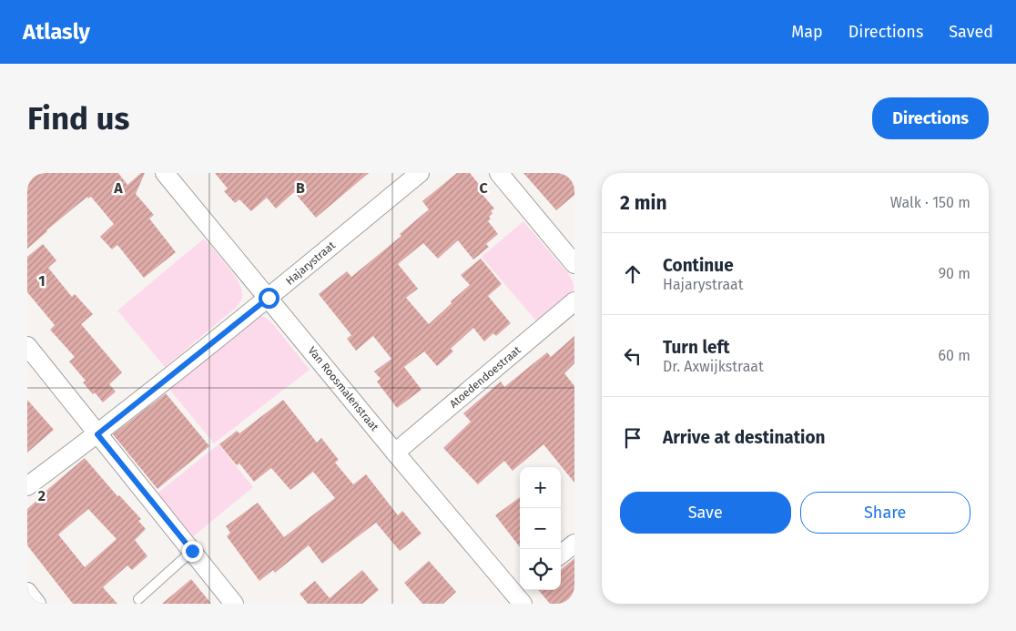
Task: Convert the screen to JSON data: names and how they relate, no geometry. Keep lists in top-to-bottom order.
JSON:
{
  "streets": {
    "street": ["Hajarystraat", "Atoedendoestraat", "Van Roosmalenstraat"]
  },
  "crossings": [
    ["Hajarystraat", "Van Roosmalenstraat"],
    ["Atoedendoestraat", "Van Roosmalenstraat"]
  ],
  "page": {
    "header": "Atlasly",
    "nav": ["Map", "Directions", "Saved"],
    "buttons": [
      "Directions",
      ["Save", "Share"]
    ],
    "title": "Find us",
    "heading": ["2 min", "Walk · 150 m"],
    "list": [
      ["Continue", "Hajarystraat", "90 m"],
      ["Turn left", "Dr. Axwijkstraat", "60 m"],
      "Arrive at destination"
    ],
    "map_buttons": ["+", "−"]
  },
  "grid": {
    "columns": ["A", "B", "C"],
    "rows": ["1", "2"]
  }
}
